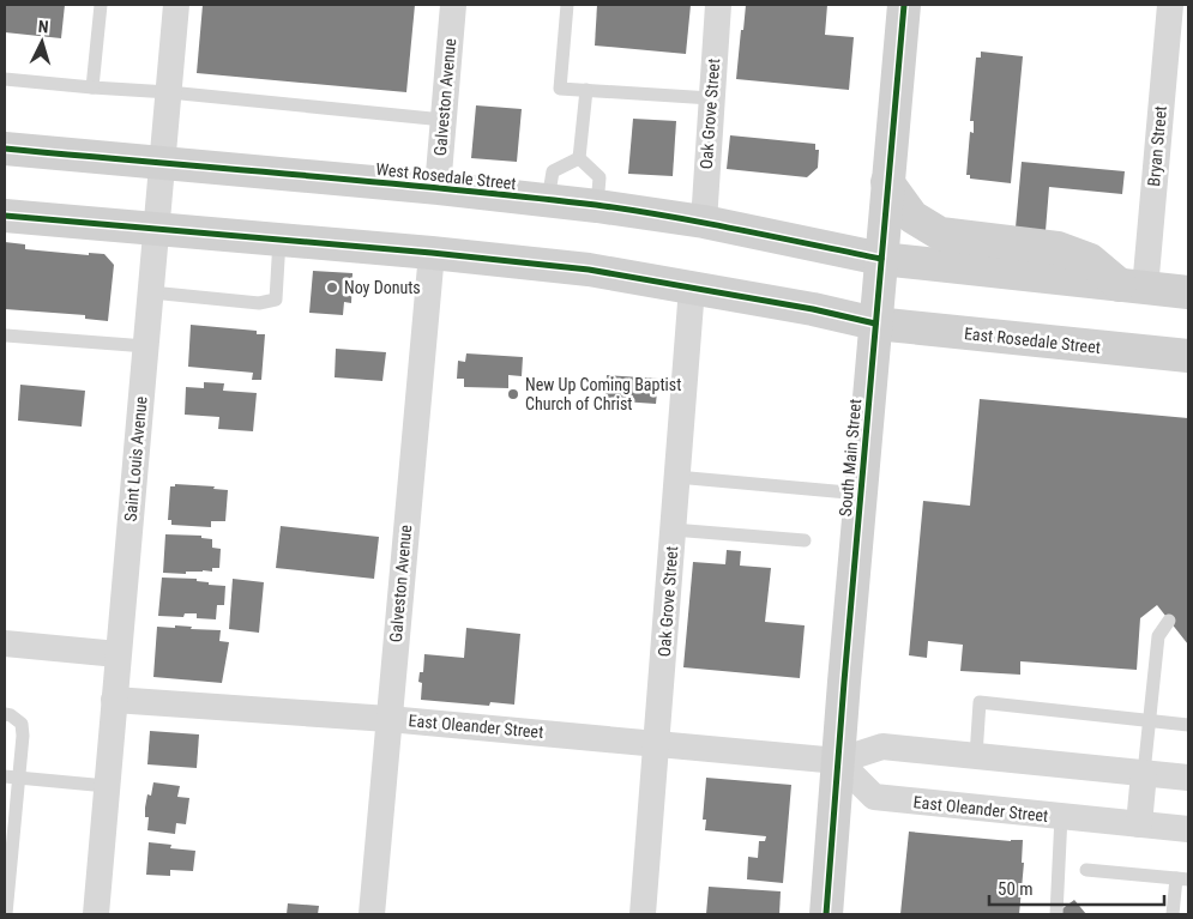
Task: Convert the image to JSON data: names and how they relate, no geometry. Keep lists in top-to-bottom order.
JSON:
{
  "streets": {
    "main road": ["West Rosedale Street", "East Rosedale Street", "South Main Street"],
    "street": [
      "Galveston Avenue",
      "Oak Grove Street",
      "Bryan Street",
      "Saint Louis Avenue",
      "East Oleander Street"
    ]
  },
  "crossings": [
    ["Galveston Avenue", "West Rosedale Street"],
    ["Galveston Avenue", "East Oleander Street"],
    ["Oak Grove Street", "West Rosedale Street"],
    ["Oak Grove Street", "East Oleander Street"],
    ["West Rosedale Street", "South Main Street"],
    ["West Rosedale Street", "Saint Louis Avenue"],
    ["East Rosedale Street", "South Main Street"],
    ["South Main Street", "East Oleander Street"],
    ["Saint Louis Avenue", "East Oleander Street"]
  ],
  "places": ["Noy Donuts", "New Up Coming Baptist Church of Christ"],
  "scale_bar": "50 m",
  "north": "top"
}
